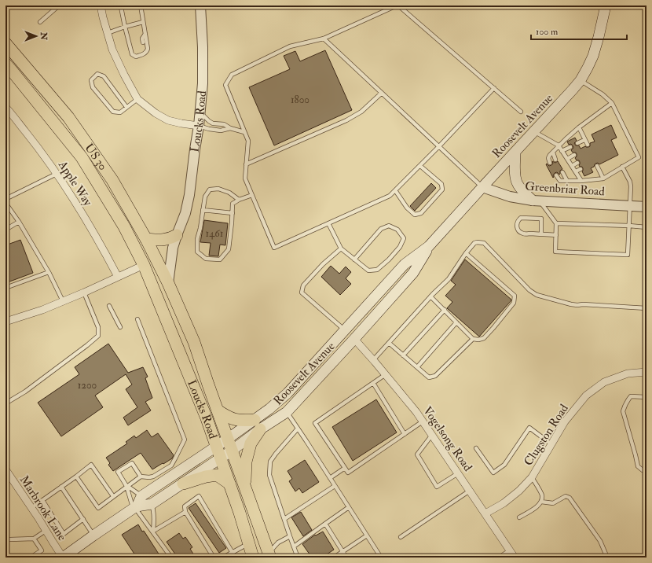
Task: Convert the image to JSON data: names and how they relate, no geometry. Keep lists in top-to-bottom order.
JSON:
{
  "streets": {
    "highway": ["Loucks Road", "US 30"],
    "main road": ["Roosevelt Avenue"],
    "street": [
      "Apple Way",
      "Greenbriar Road",
      "Clugston Road",
      "Vogelsong Road",
      "Marbrook Lane"
    ]
  },
  "crossings": [
    ["Loucks Road", "Roosevelt Avenue"],
    ["Loucks Road", "US 30"],
    ["Roosevelt Avenue", "Greenbriar Road"],
    ["Roosevelt Avenue", "Vogelsong Road"],
    ["Roosevelt Avenue", "Marbrook Lane"],
    ["Clugston Road", "Vogelsong Road"]
  ],
  "house_numbers": ["1800", "1461", "1200"],
  "scale_bar": "100 m",
  "north": "right"
}
